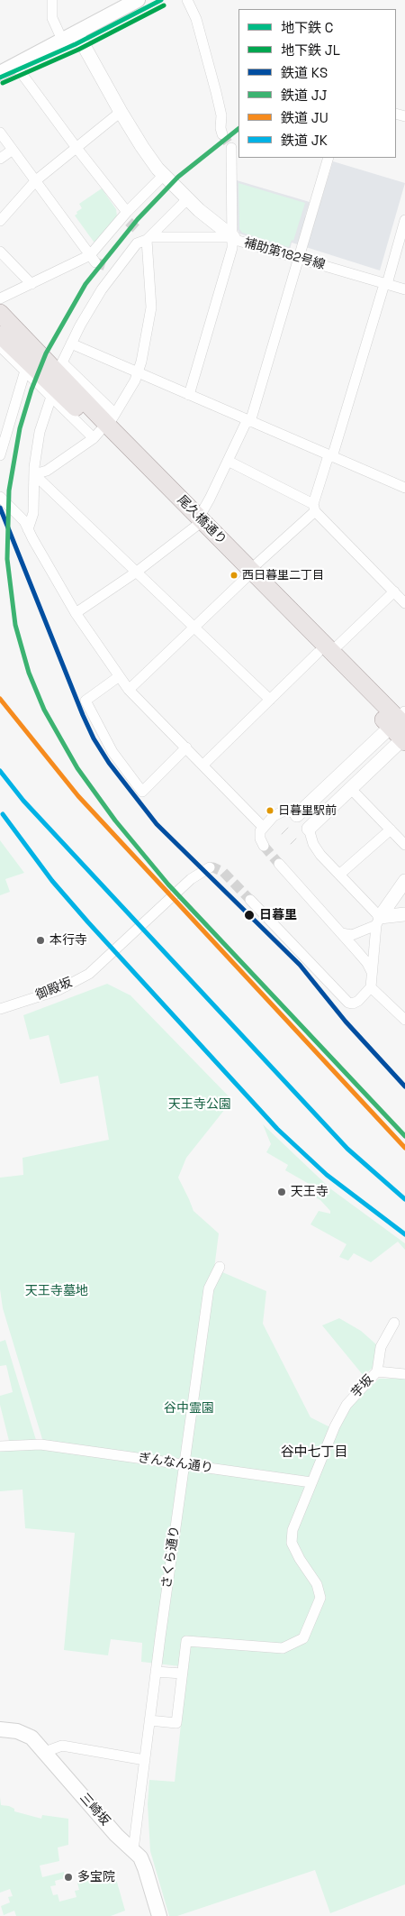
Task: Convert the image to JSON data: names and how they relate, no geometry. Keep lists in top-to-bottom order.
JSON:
{
  "streets": {
    "main road": ["尾久橋通り", "三崎坂"],
    "street": [
      "補助第182号線",
      "御殿坂",
      "芋坂",
      "ぎんなん通り",
      "さくら通り"
    ]
  },
  "crossings": [
    ["芋坂", "ぎんなん通り"],
    ["ぎんなん通り", "さくら通り"],
    ["さくら通り", "三崎坂"]
  ],
  "districts": ["谷中七丁目"],
  "parks": ["天王寺公園", "天王寺墓地", "谷中霊園"],
  "places": [
    "西日暮里二丁目",
    "日暮里駅前",
    "日暮里",
    "本行寺",
    "天王寺",
    "多宝院"
  ],
  "lines": [
    "metro line C",
    "metro line JL",
    "rail line JJ",
    "rail line KS",
    "rail line JU",
    "rail line JK"
  ],
  "legend": [
    "地下鉄 C",
    "地下鉄 JL",
    "鉄道 KS",
    "鉄道 JJ",
    "鉄道 JU",
    "鉄道 JK"
  ]
}
